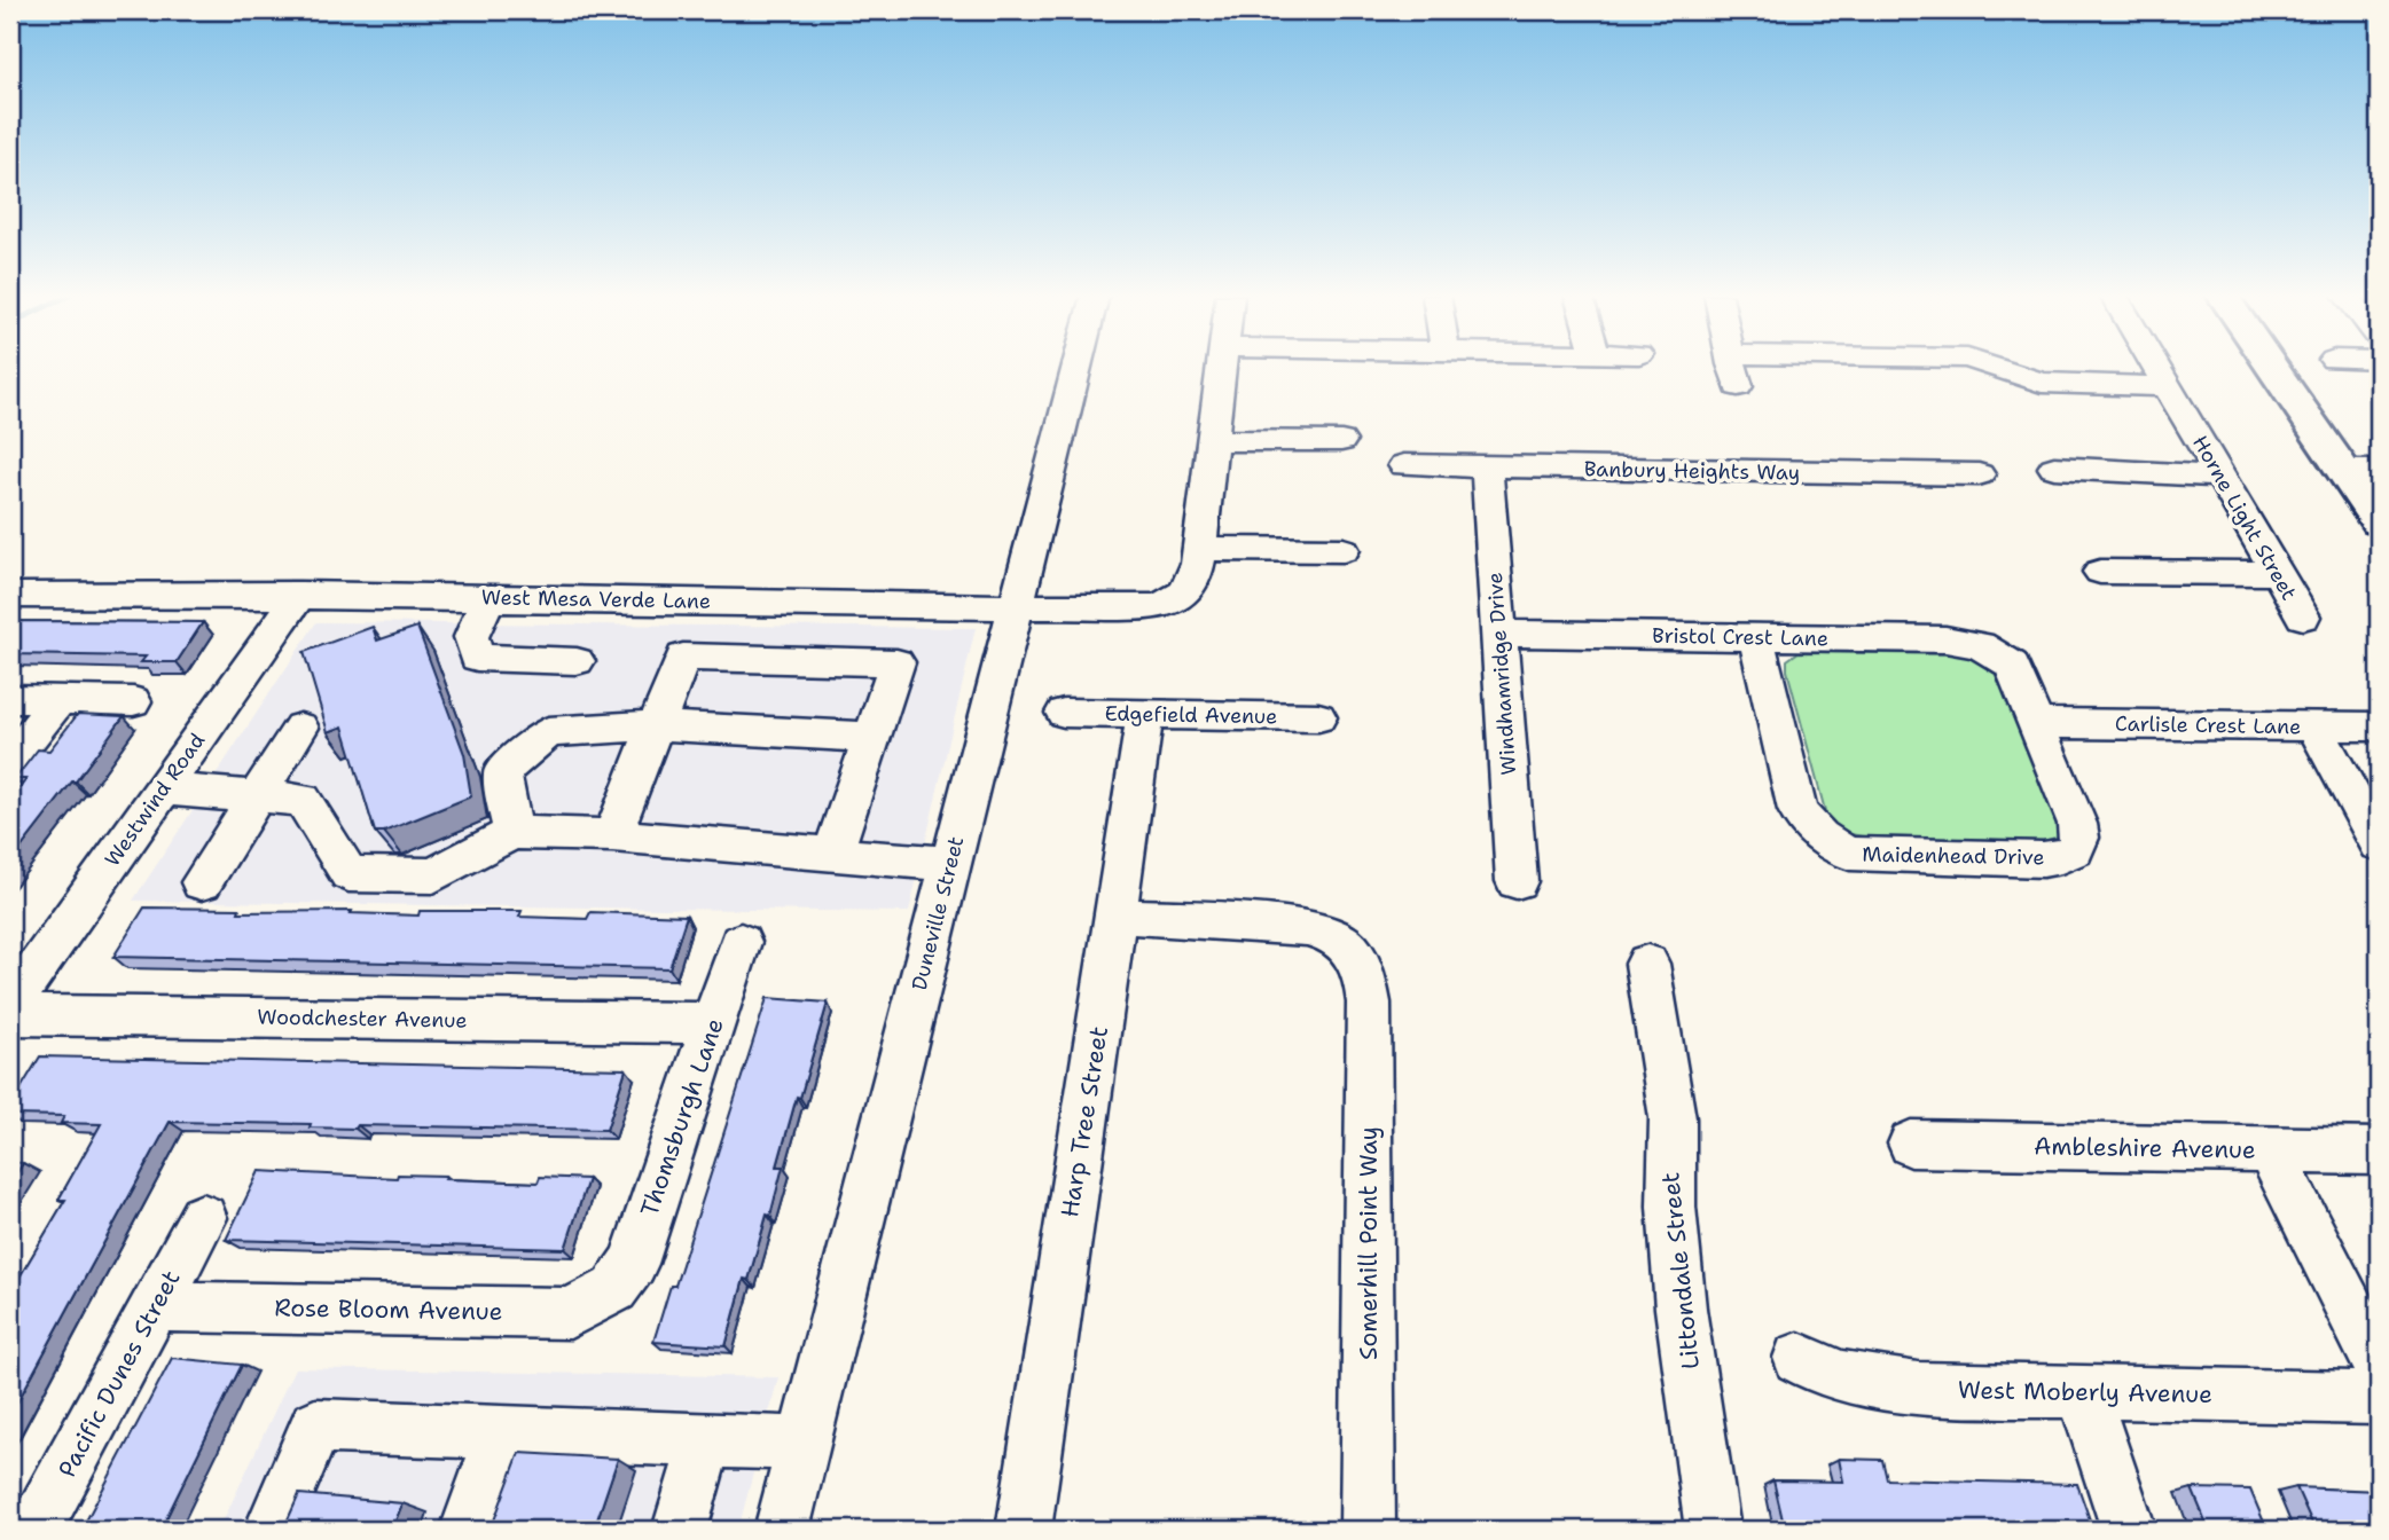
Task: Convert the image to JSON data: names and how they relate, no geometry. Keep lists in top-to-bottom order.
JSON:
{
  "streets": {
    "street": [
      "Banbury Heights Way",
      "Horne Light Street",
      "West Mesa Verde Lane",
      "Bristol Crest Lane",
      "Windhamridge Drive",
      "Edgefield Avenue",
      "Carlisle Crest Lane",
      "Westwind Road",
      "Maidenhead Drive",
      "Duneville Street",
      "Woodchester Avenue",
      "Thomsburgh Lane",
      "Harp Tree Street",
      "Ambleshire Avenue",
      "Somerhill Point Way",
      "Littondale Street",
      "Rose Bloom Avenue",
      "Pacific Dunes Street",
      "West Moberly Avenue"
    ]
  },
  "crossings": [
    ["Banbury Heights Way", "Windhamridge Drive"],
    ["West Mesa Verde Lane", "Westwind Road"],
    ["West Mesa Verde Lane", "Duneville Street"],
    ["Bristol Crest Lane", "Windhamridge Drive"],
    ["Bristol Crest Lane", "Maidenhead Drive"],
    ["Edgefield Avenue", "Harp Tree Street"],
    ["Carlisle Crest Lane", "Maidenhead Drive"],
    ["Woodchester Avenue", "Thomsburgh Lane"],
    ["Thomsburgh Lane", "Rose Bloom Avenue"],
    ["Harp Tree Street", "Somerhill Point Way"],
    ["Rose Bloom Avenue", "Pacific Dunes Street"]
  ]
}
